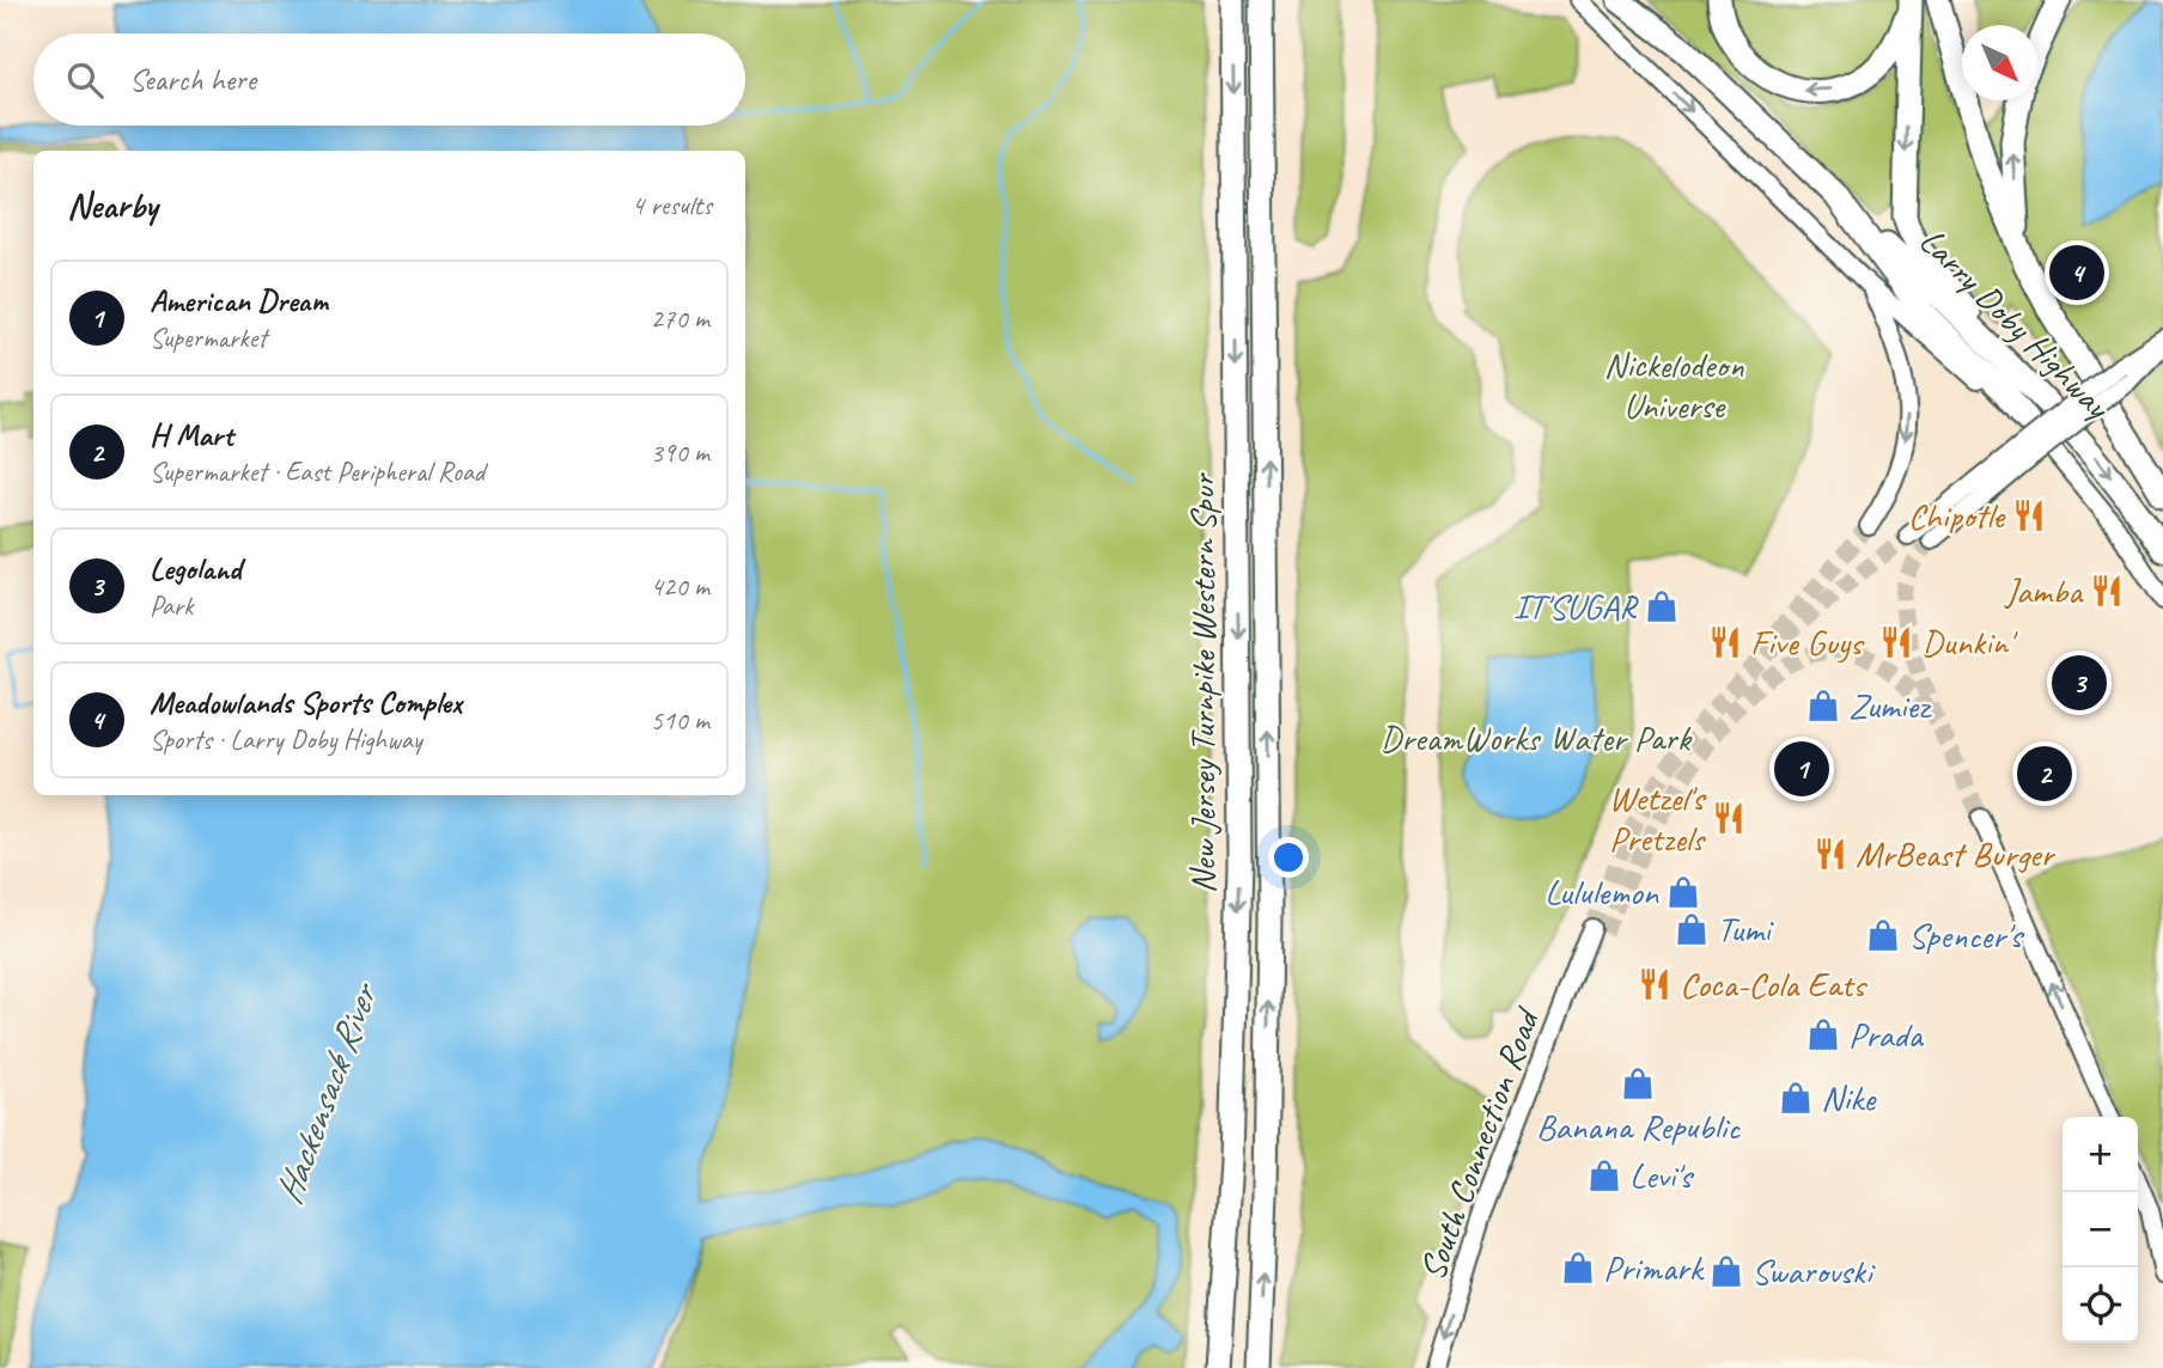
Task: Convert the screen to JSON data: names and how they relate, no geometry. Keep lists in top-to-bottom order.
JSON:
{
  "streets": {
    "highway": ["Larry Doby Highway", "New Jersey Turnpike Western Spur"],
    "street": ["South Connection Road"]
  },
  "one_way": ["South Connection Road"],
  "water": ["Hackensack River"],
  "parks": ["Nickelodeon Universe", "DreamWorks Water Park"],
  "places": {
    "restaurant": [
      "Chipotle",
      "Jamba",
      "Five Guys",
      "Dunkin'",
      "Wetzel's Pretzels",
      "MrBeast Burger",
      "Coca-Cola Eats"
    ],
    "shop": [
      "IT'SUGAR",
      "Zumiez",
      "Lululemon",
      "Tumi",
      "Spencer's",
      "Prada",
      "Banana Republic",
      "Nike",
      "Levi's",
      "Primark",
      "Swarovski"
    ]
  },
  "north": "bottom right",
  "page": {
    "search": "Search here",
    "heading": ["Nearby", "4 results"],
    "pins": [
      "4",
      "3",
      "1",
      "2"
    ],
    "list": [
      {
        "mark": "1",
        "name": "American Dream",
        "note": "Supermarket",
        "value": "270 m"
      },
      {
        "mark": "2",
        "name": "H Mart",
        "note": "Supermarket · East Peripheral Road",
        "value": "390 m"
      },
      {
        "mark": "3",
        "name": "Legoland",
        "note": "Park",
        "value": "420 m"
      },
      {
        "mark": "4",
        "name": "Meadowlands Sports Complex",
        "note": "Sports · Larry Doby Highway",
        "value": "510 m"
      }
    ],
    "map_buttons": ["+", "−"]
  }
}
